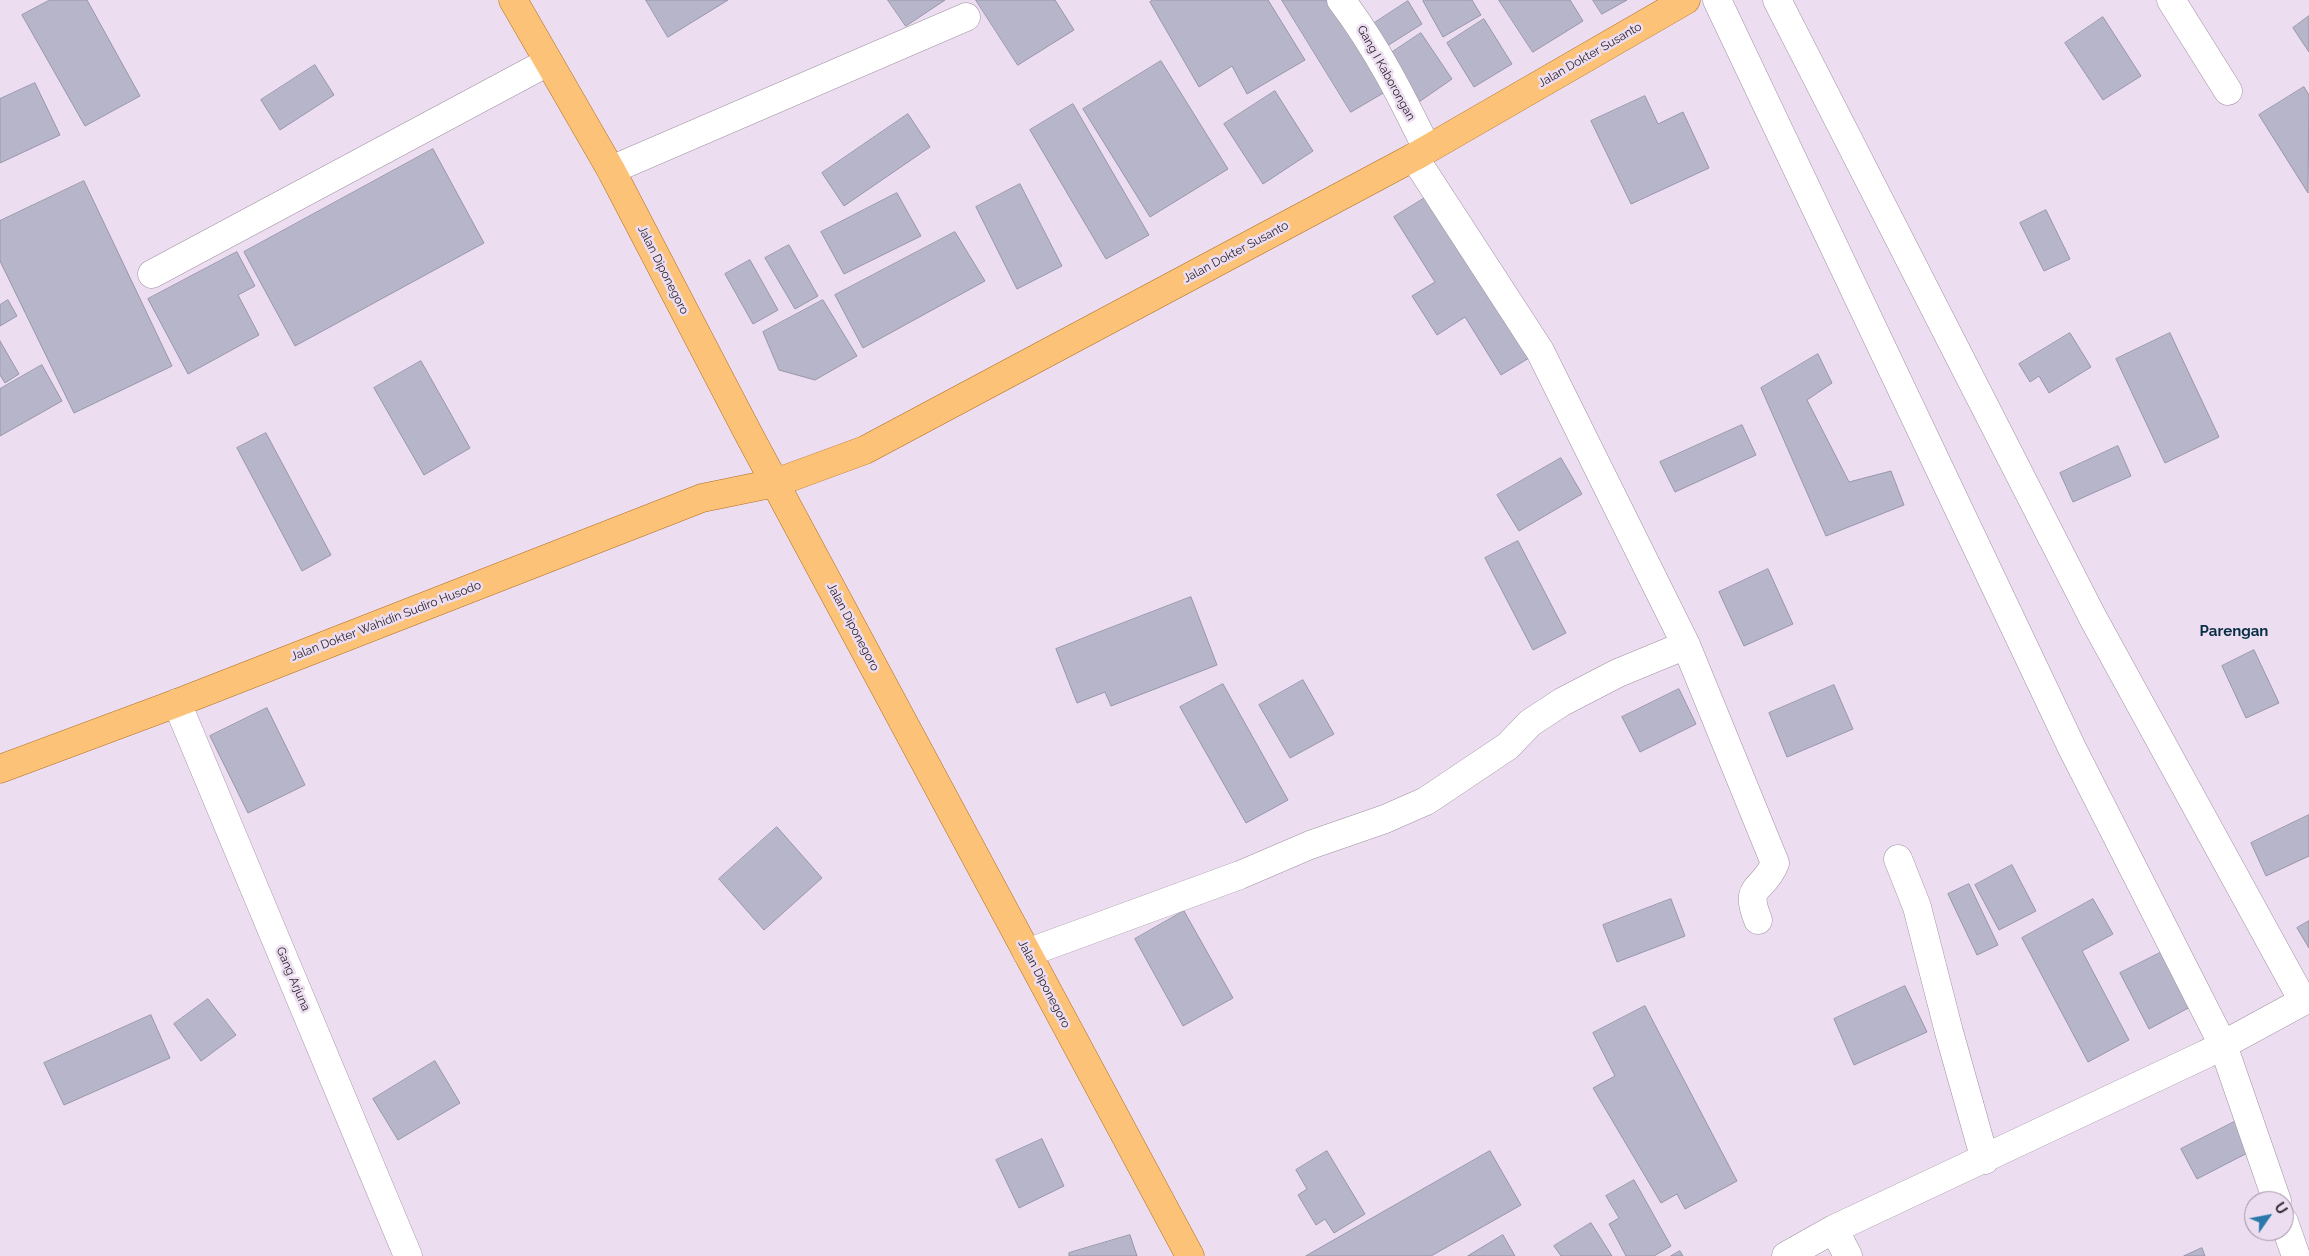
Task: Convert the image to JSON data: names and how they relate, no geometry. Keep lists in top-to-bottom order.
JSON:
{
  "streets": {
    "main road": ["Jalan Dokter Susanto", "Jalan Diponegoro", "Jalan Dokter Wahidin Sudiro Husodo"],
    "street": ["Gang I Kaborongan", "Gang Arjuna"]
  },
  "crossings": [
    ["Jalan Dokter Susanto", "Gang I Kaborongan"],
    ["Jalan Dokter Susanto", "Jalan Diponegoro"],
    ["Jalan Dokter Susanto", "Jalan Dokter Wahidin Sudiro Husodo"],
    ["Jalan Diponegoro", "Jalan Dokter Wahidin Sudiro Husodo"],
    ["Jalan Dokter Wahidin Sudiro Husodo", "Gang Arjuna"]
  ],
  "districts": ["Parengan"],
  "north": "top right"
}
